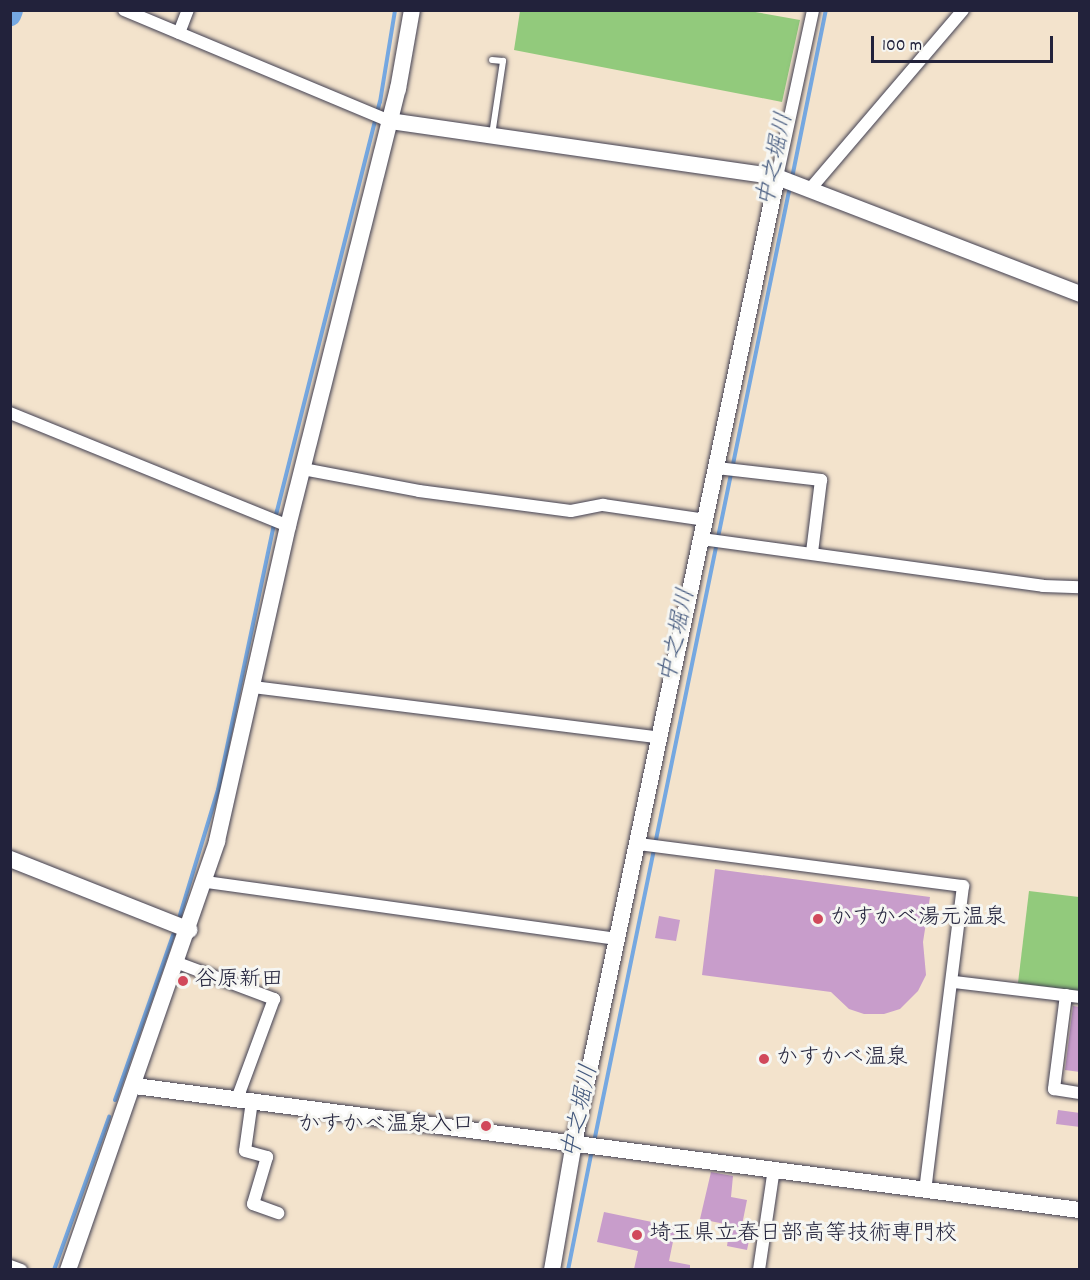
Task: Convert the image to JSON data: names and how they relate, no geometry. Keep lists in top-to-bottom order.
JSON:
{
  "water": ["中之堀川"],
  "places": [
    "かすかべ湯元温泉",
    "谷原新田",
    "かすかべ温泉",
    "かすかべ温泉入口",
    "埼玉県立春日部高等技術専門校"
  ],
  "scale_bar": "100 m"
}
